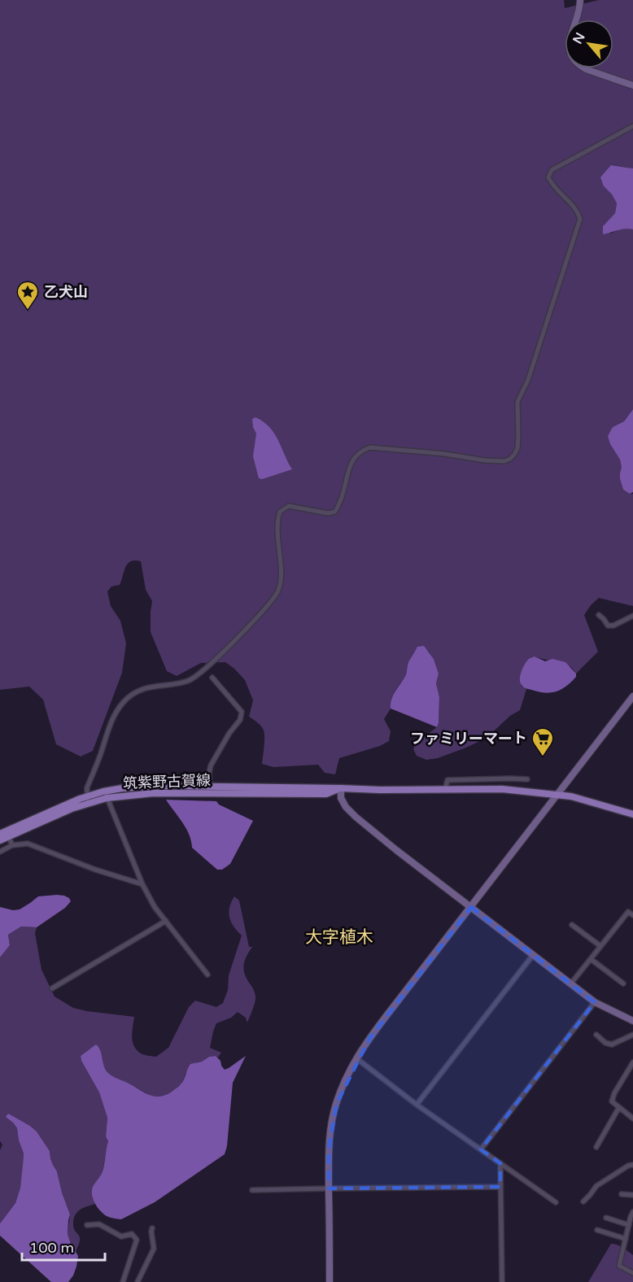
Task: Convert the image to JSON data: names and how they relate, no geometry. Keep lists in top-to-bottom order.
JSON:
{
  "streets": {
    "main road": ["筑紫野古賀線"]
  },
  "districts": ["大字植木"],
  "places": {
    "place": ["乙犬山"],
    "supermarket": ["ファミリーマート"]
  },
  "scale_bar": "100 m",
  "north": "top left"
}
